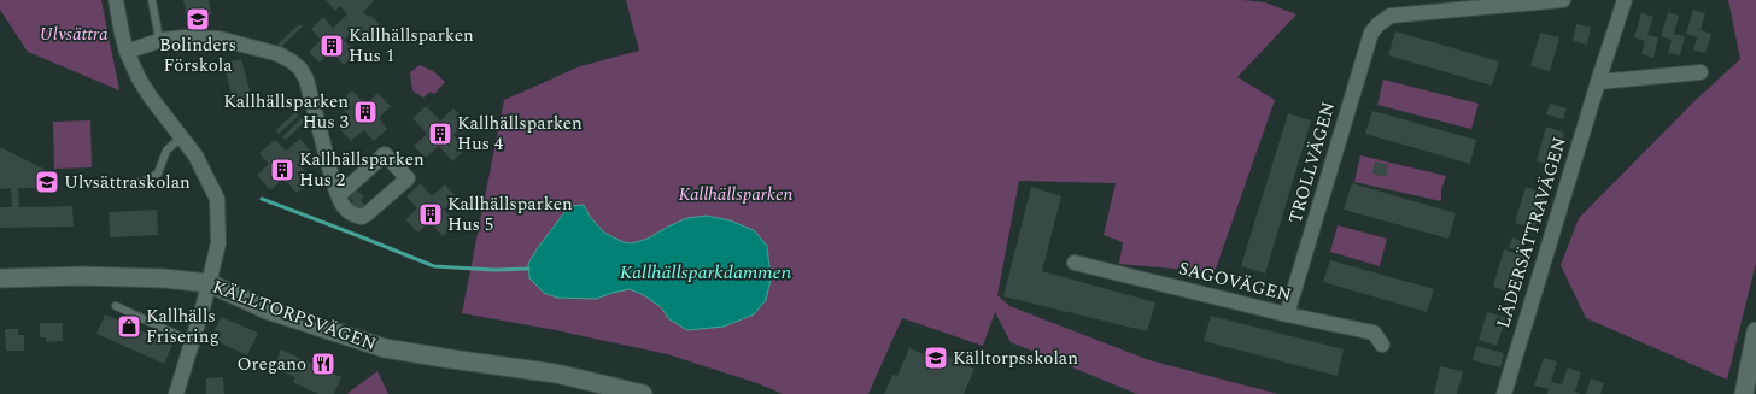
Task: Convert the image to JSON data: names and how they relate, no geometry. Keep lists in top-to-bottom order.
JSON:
{
  "streets": {
    "street": [
      "TROLLVÄGEN",
      "LÄDERSÄTTRAVÄGEN",
      "SAGOVÄGEN",
      "KÄLLTORPSVÄGEN"
    ]
  },
  "crossings": [
    ["TROLLVÄGEN", "SAGOVÄGEN"]
  ],
  "water": ["Kallhällsparkdammen"],
  "parks": ["Ulvsättra", "Kallhällsparken"],
  "places": {
    "school or university": ["Bolinders Förskola", "Ulvsättraskolan", "Källtorpsskolan"],
    "building": [
      "Kallhällsparken Hus 1",
      "Kallhällsparken Hus 3",
      "Kallhällsparken Hus 4",
      "Kallhällsparken Hus 2",
      "Kallhällsparken Hus 5"
    ],
    "shop": ["Kallhälls Frisering"],
    "restaurant": ["Oregano"]
  }
}
